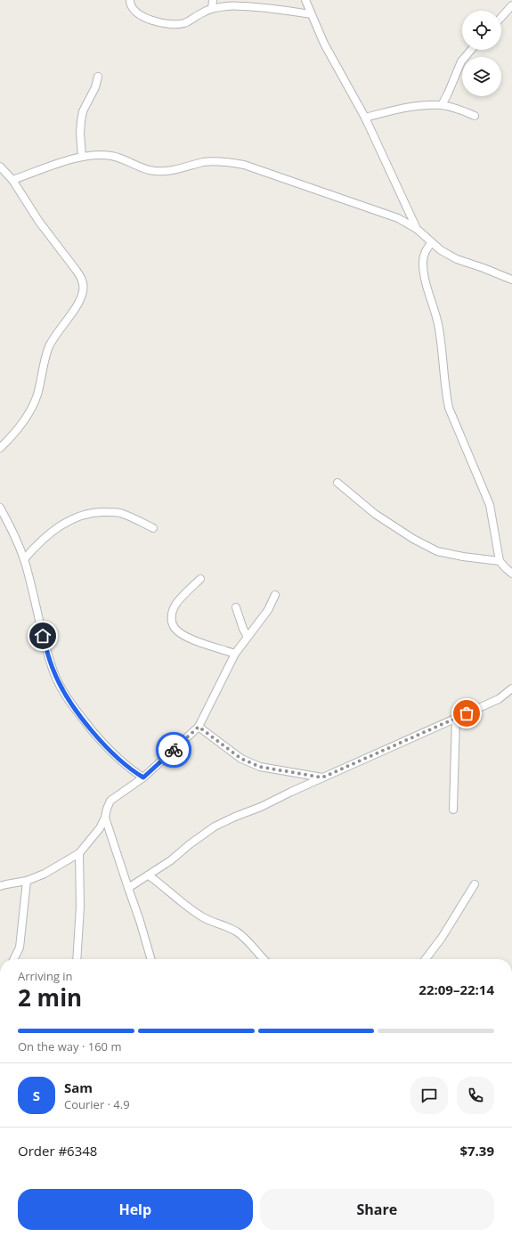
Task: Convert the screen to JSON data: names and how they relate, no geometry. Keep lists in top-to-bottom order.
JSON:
{
  "page": {
    "heading": ["2 min", "Arriving in", "22:09–22:14"],
    "panel": [
      "Sam",
      "Courier · 4.9",
      "Order #6348",
      "$7.39"
    ],
    "bar": "On the way · 160 m",
    "round": "S",
    "buttons": ["Help", "Share"]
  }
}
